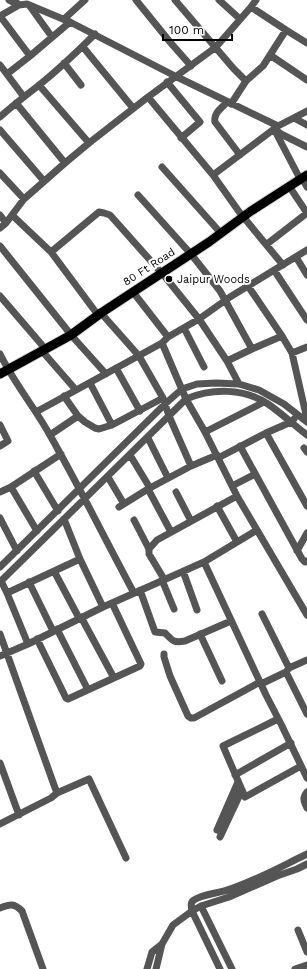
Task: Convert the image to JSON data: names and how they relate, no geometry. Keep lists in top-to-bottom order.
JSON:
{
  "streets": {
    "main road": ["80 Ft Road"]
  },
  "places": ["Jaipur Woods"],
  "scale_bar": "100 m"
}
